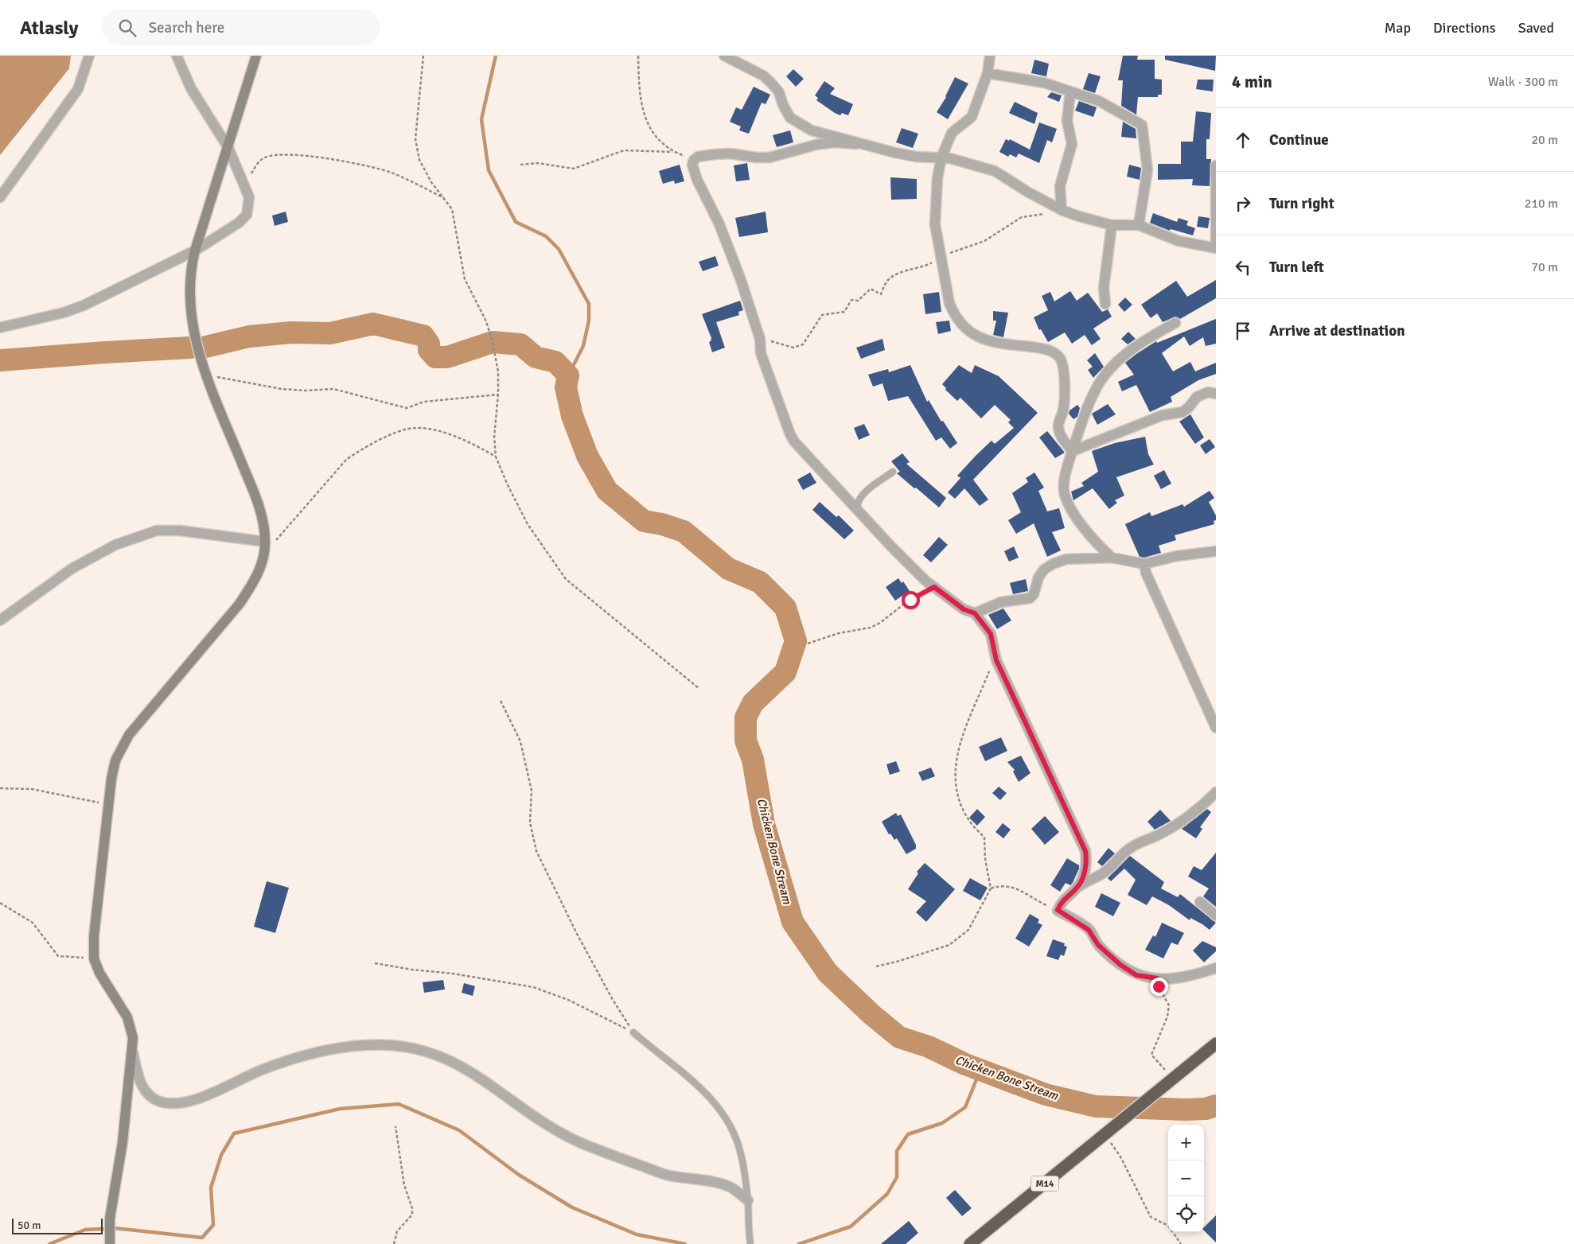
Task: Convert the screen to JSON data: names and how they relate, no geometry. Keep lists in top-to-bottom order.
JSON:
{
  "streets": {
    "highway": ["M14"]
  },
  "water": ["Chicken Bone Stream"],
  "scale_bar": "50 m",
  "page": {
    "header": "Atlasly",
    "search": "Search here",
    "nav": ["Map", "Directions", "Saved"],
    "heading": ["4 min", "Walk · 300 m"],
    "list": [
      ["Continue", "20 m"],
      ["Turn right", "210 m"],
      ["Turn left", "70 m"],
      "Arrive at destination"
    ],
    "map_buttons": ["+", "−"],
    "scale": "50 m"
  }
}
